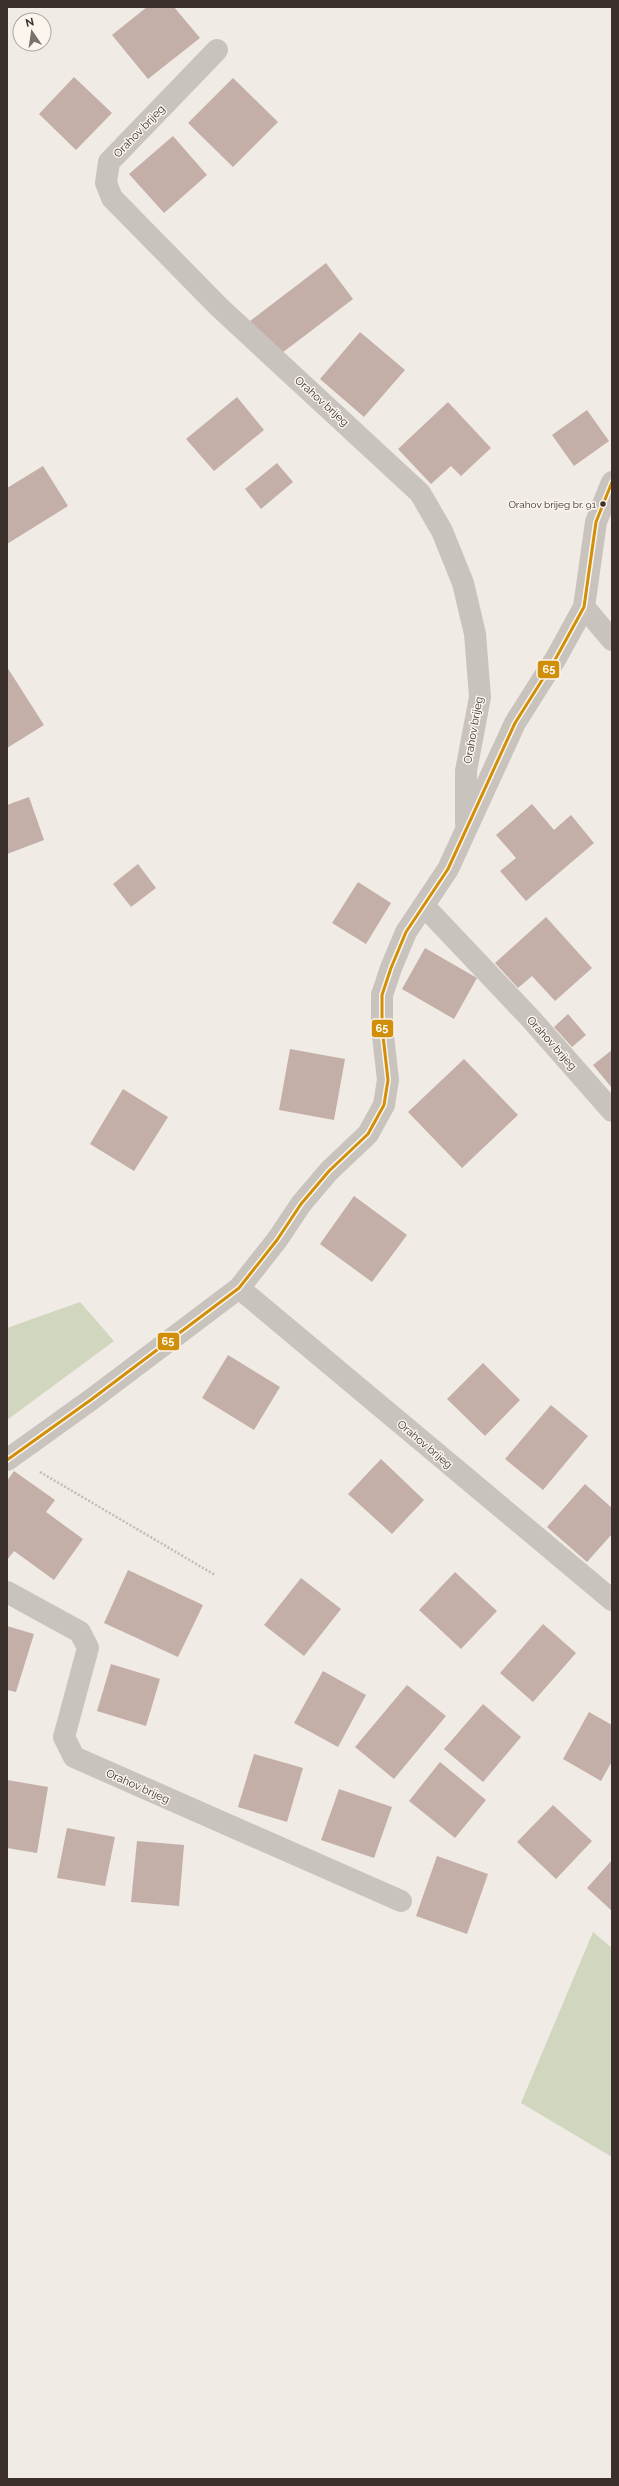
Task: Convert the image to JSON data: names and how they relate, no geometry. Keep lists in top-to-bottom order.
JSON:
{
  "streets": {
    "street": ["Orahov brijeg"]
  },
  "places": ["Orahov brijeg br. 91"],
  "lines": ["transit line 65"],
  "north": "top"
}
